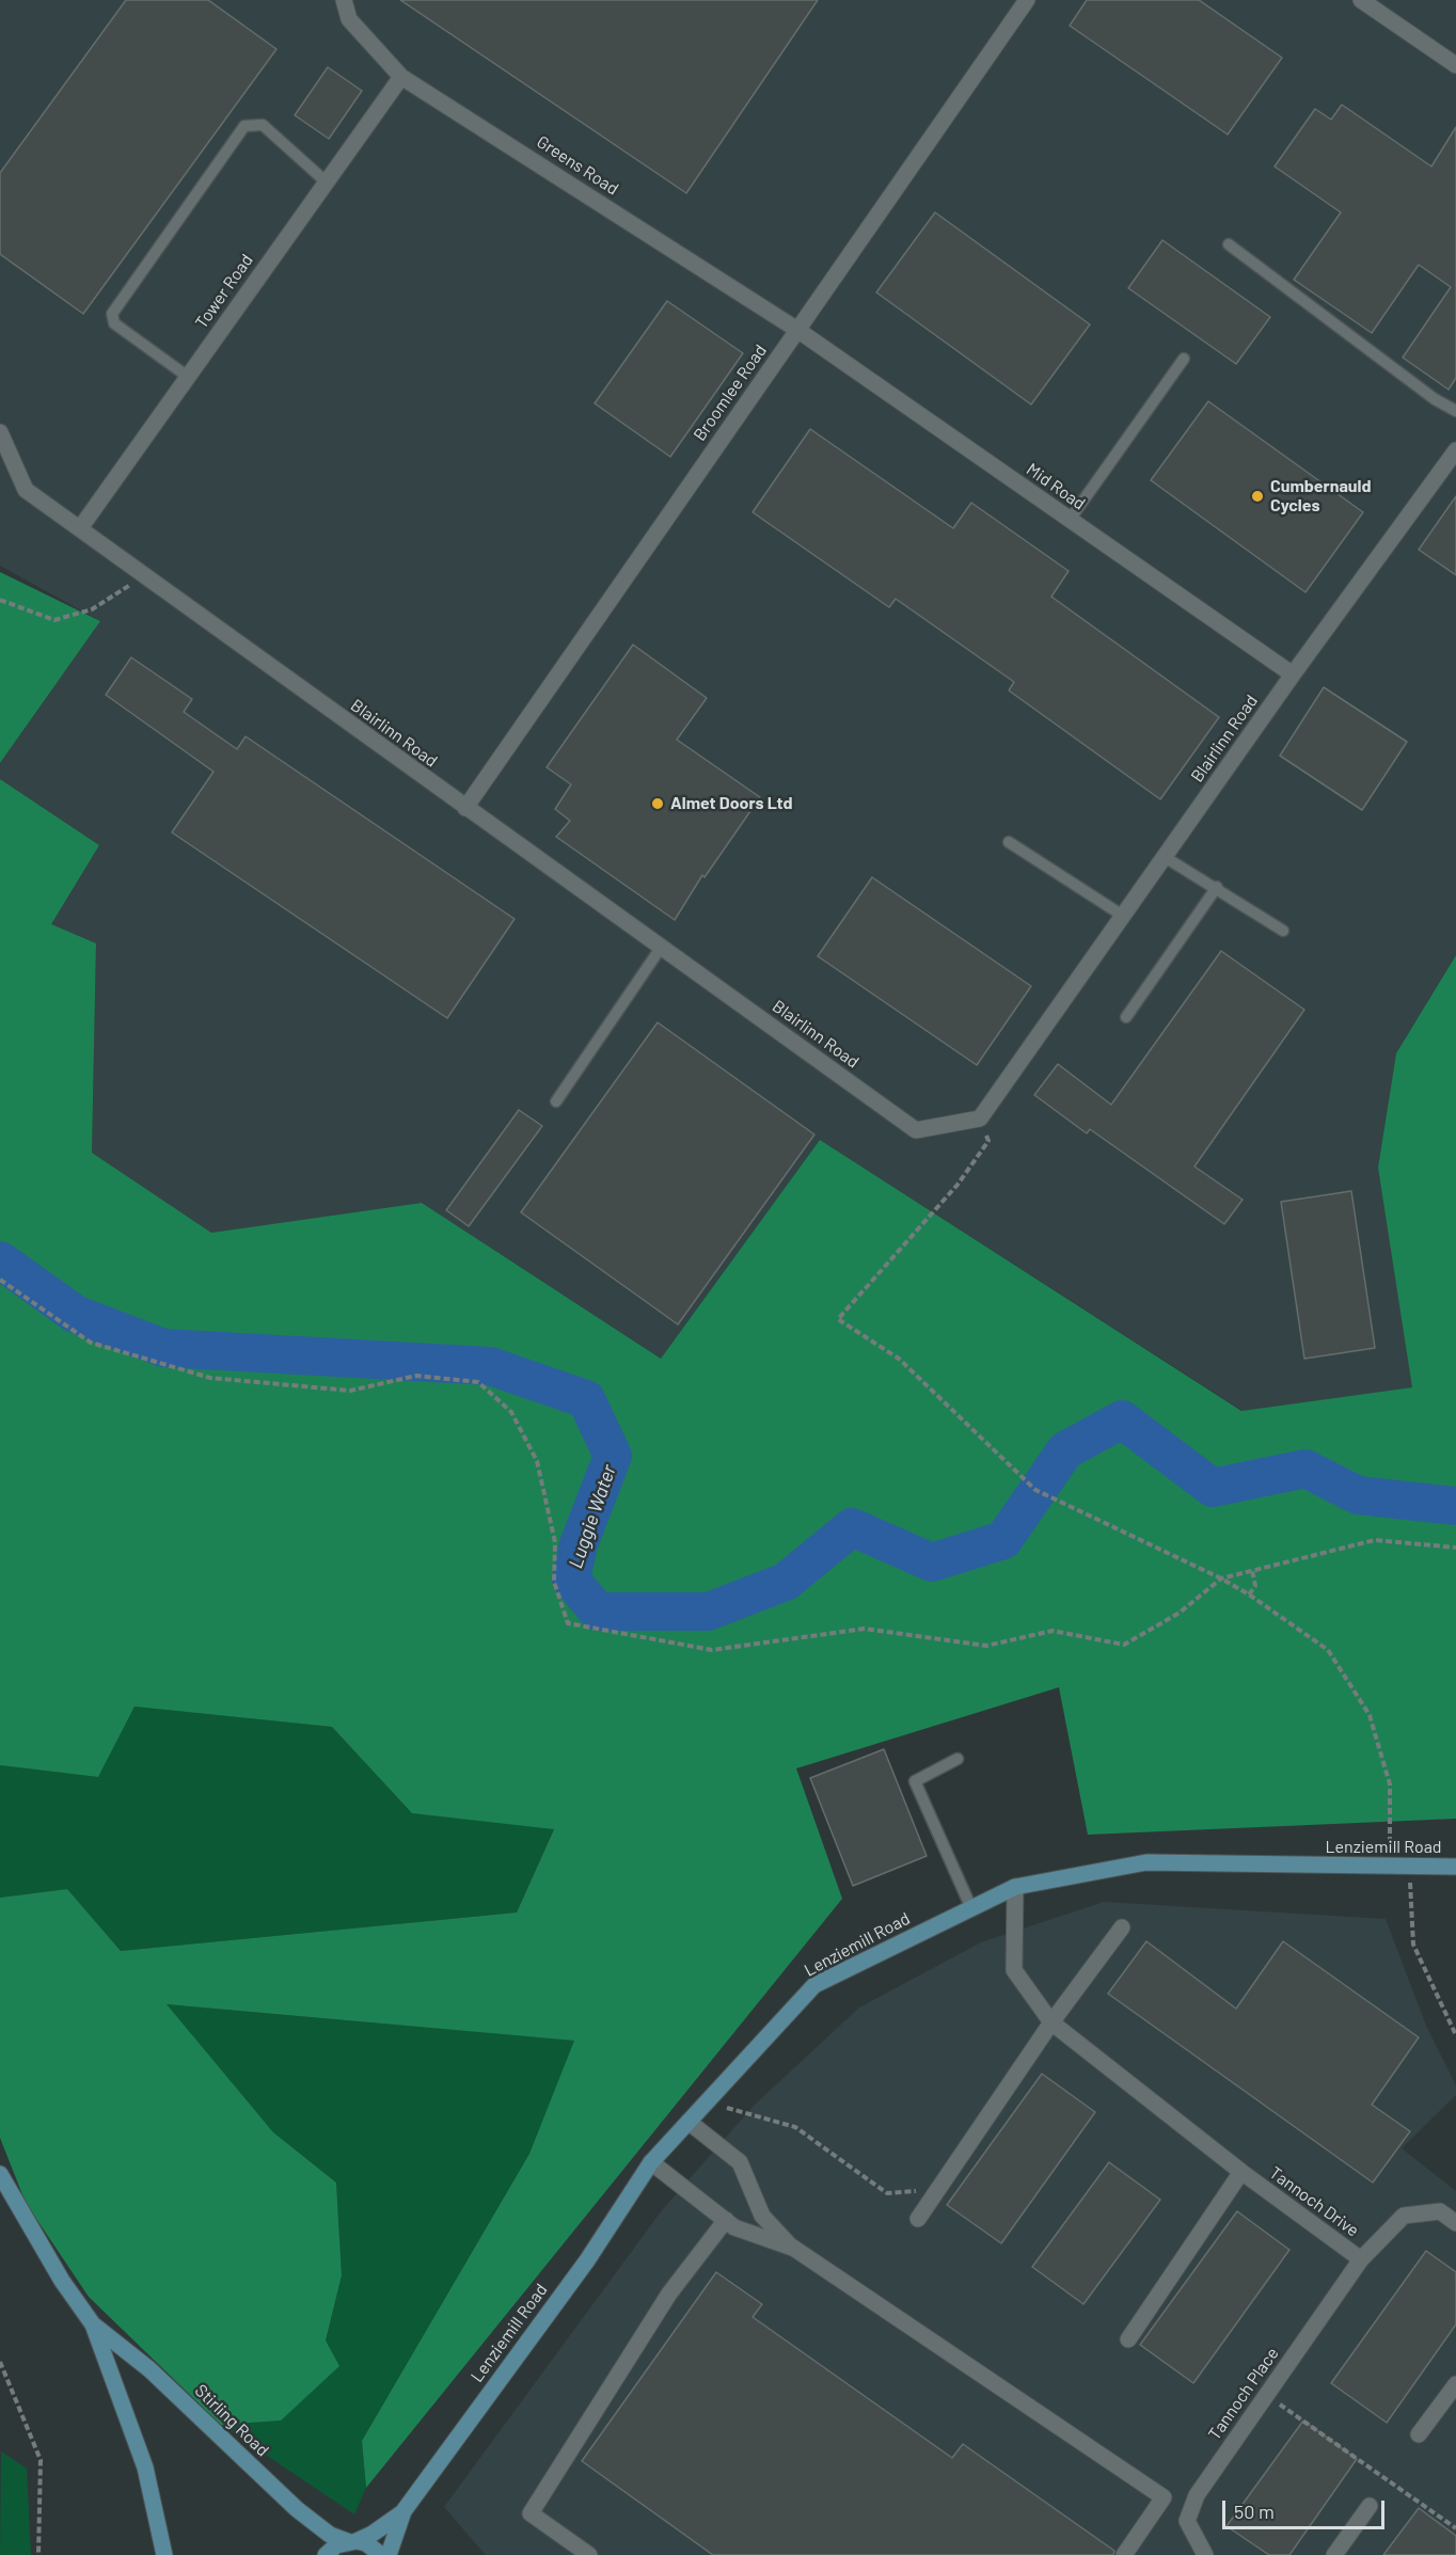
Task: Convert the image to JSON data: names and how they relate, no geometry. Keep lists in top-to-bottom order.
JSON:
{
  "streets": {
    "main road": ["Lenziemill Road", "Stirling Road"],
    "street": [
      "Greens Road",
      "Tower Road",
      "Broomlee Road",
      "Mid Road",
      "Blairlinn Road",
      "Tannoch Drive",
      "Tannoch Place"
    ]
  },
  "crossings": [
    ["Greens Road", "Tower Road"],
    ["Greens Road", "Broomlee Road"],
    ["Greens Road", "Mid Road"],
    ["Tower Road", "Blairlinn Road"],
    ["Broomlee Road", "Mid Road"],
    ["Broomlee Road", "Blairlinn Road"],
    ["Mid Road", "Blairlinn Road"],
    ["Lenziemill Road", "Tannoch Drive"],
    ["Lenziemill Road", "Stirling Road"],
    ["Tannoch Drive", "Tannoch Place"]
  ],
  "water": ["Luggie Water"],
  "places": ["Cumbernauld Cycles", "Almet Doors Ltd"],
  "scale_bar": "50 m"
}
